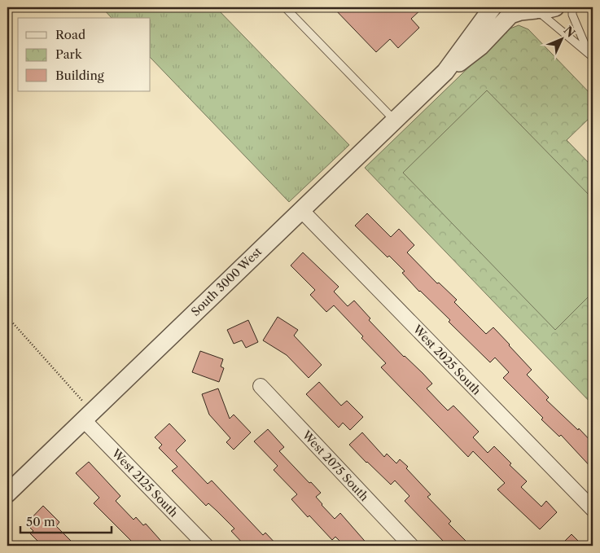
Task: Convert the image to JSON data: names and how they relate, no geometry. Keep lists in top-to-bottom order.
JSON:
{
  "streets": {
    "street": [
      "South 3000 West",
      "West 2025 South",
      "West 2075 South",
      "West 2125 South"
    ]
  },
  "crossings": [
    ["South 3000 West", "West 2025 South"],
    ["South 3000 West", "West 2125 South"]
  ],
  "legend": ["Road", "Park", "Building"],
  "scale_bar": "50 m",
  "north": "top right"
}
